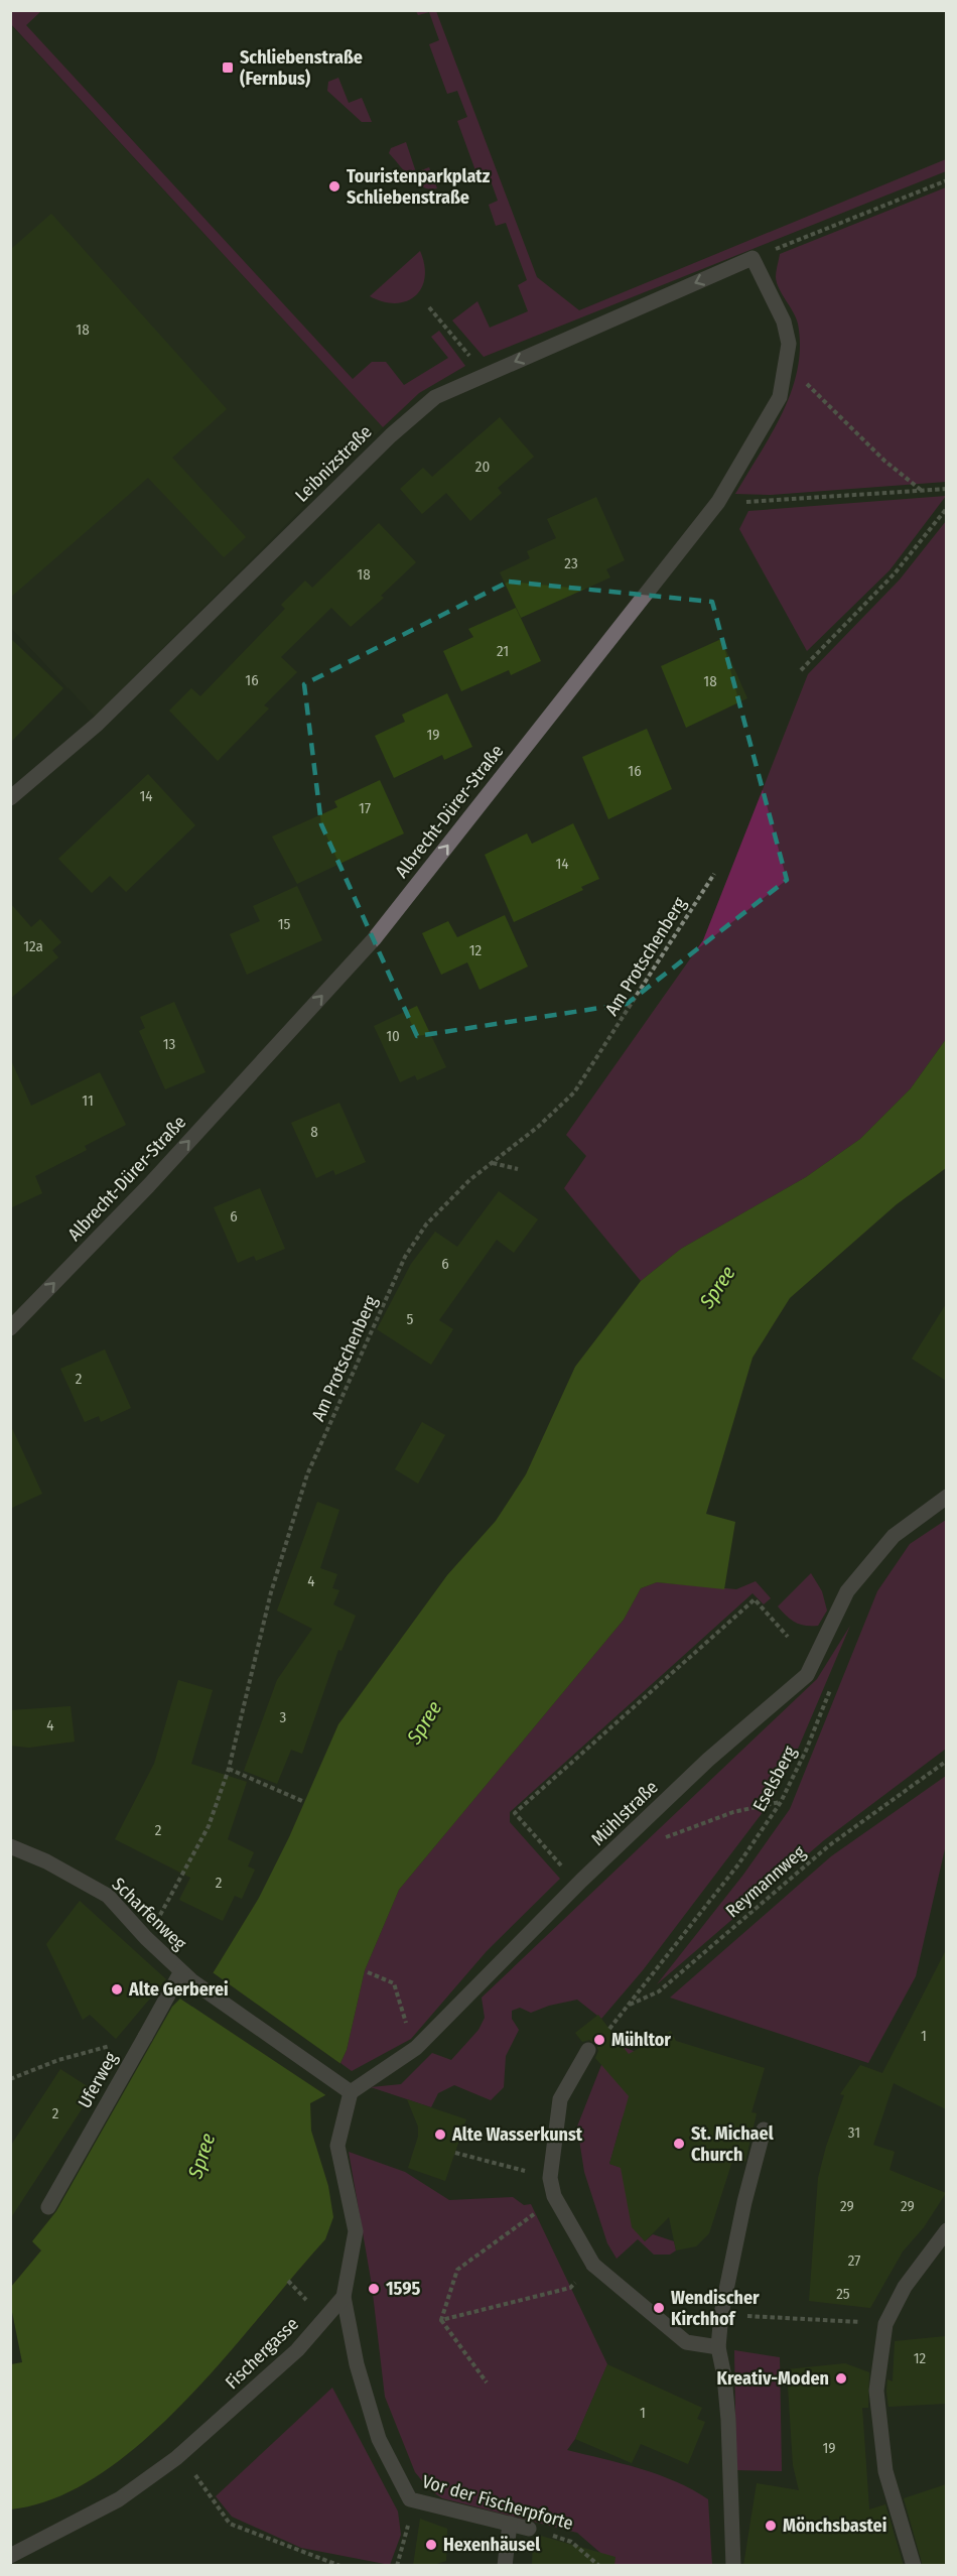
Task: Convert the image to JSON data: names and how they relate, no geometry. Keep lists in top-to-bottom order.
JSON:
{
  "streets": {
    "street": [
      "Leibnizstraße",
      "Albrecht-Dürer-Straße",
      "Mühlstraße",
      "Scharfenweg",
      "Uferweg",
      "Fischergasse",
      "Vor der Fischerpforte"
    ],
    "path": ["Am Protschenberg", "Eselsberg", "Reymannweg"]
  },
  "crossings": [
    ["Leibnizstraße", "Albrecht-Dürer-Straße"],
    ["Am Protschenberg", "Scharfenweg"],
    ["Eselsberg", "Reymannweg"],
    ["Mühlstraße", "Scharfenweg"],
    ["Scharfenweg", "Uferweg"],
    ["Fischergasse", "Vor der Fischerpforte"]
  ],
  "one_way": ["Albrecht-Dürer-Straße"],
  "water": ["Spree"],
  "places": {
    "transit": ["Schliebenstraße (Fernbus)"],
    "other": [
      "Touristenparkplatz Schliebenstraße",
      "Alte Gerberei",
      "Mühltor",
      "Alte Wasserkunst",
      "St. Michael Church",
      "1595",
      "Wendischer Kirchhof",
      "Kreativ-Moden",
      "Mönchsbastei",
      "Hexenhäusel"
    ]
  },
  "house_numbers": [
    "18",
    "20",
    "23",
    "18",
    "21",
    "16",
    "18",
    "19",
    "16",
    "14",
    "17",
    "14",
    "15",
    "12a",
    "12",
    "10",
    "13",
    "11",
    "8",
    "6",
    "6",
    "5",
    "2",
    "4",
    "3",
    "4",
    "2",
    "2",
    "1",
    "2",
    "31",
    "29",
    "29",
    "27",
    "25",
    "12",
    "1",
    "19"
  ]
}
